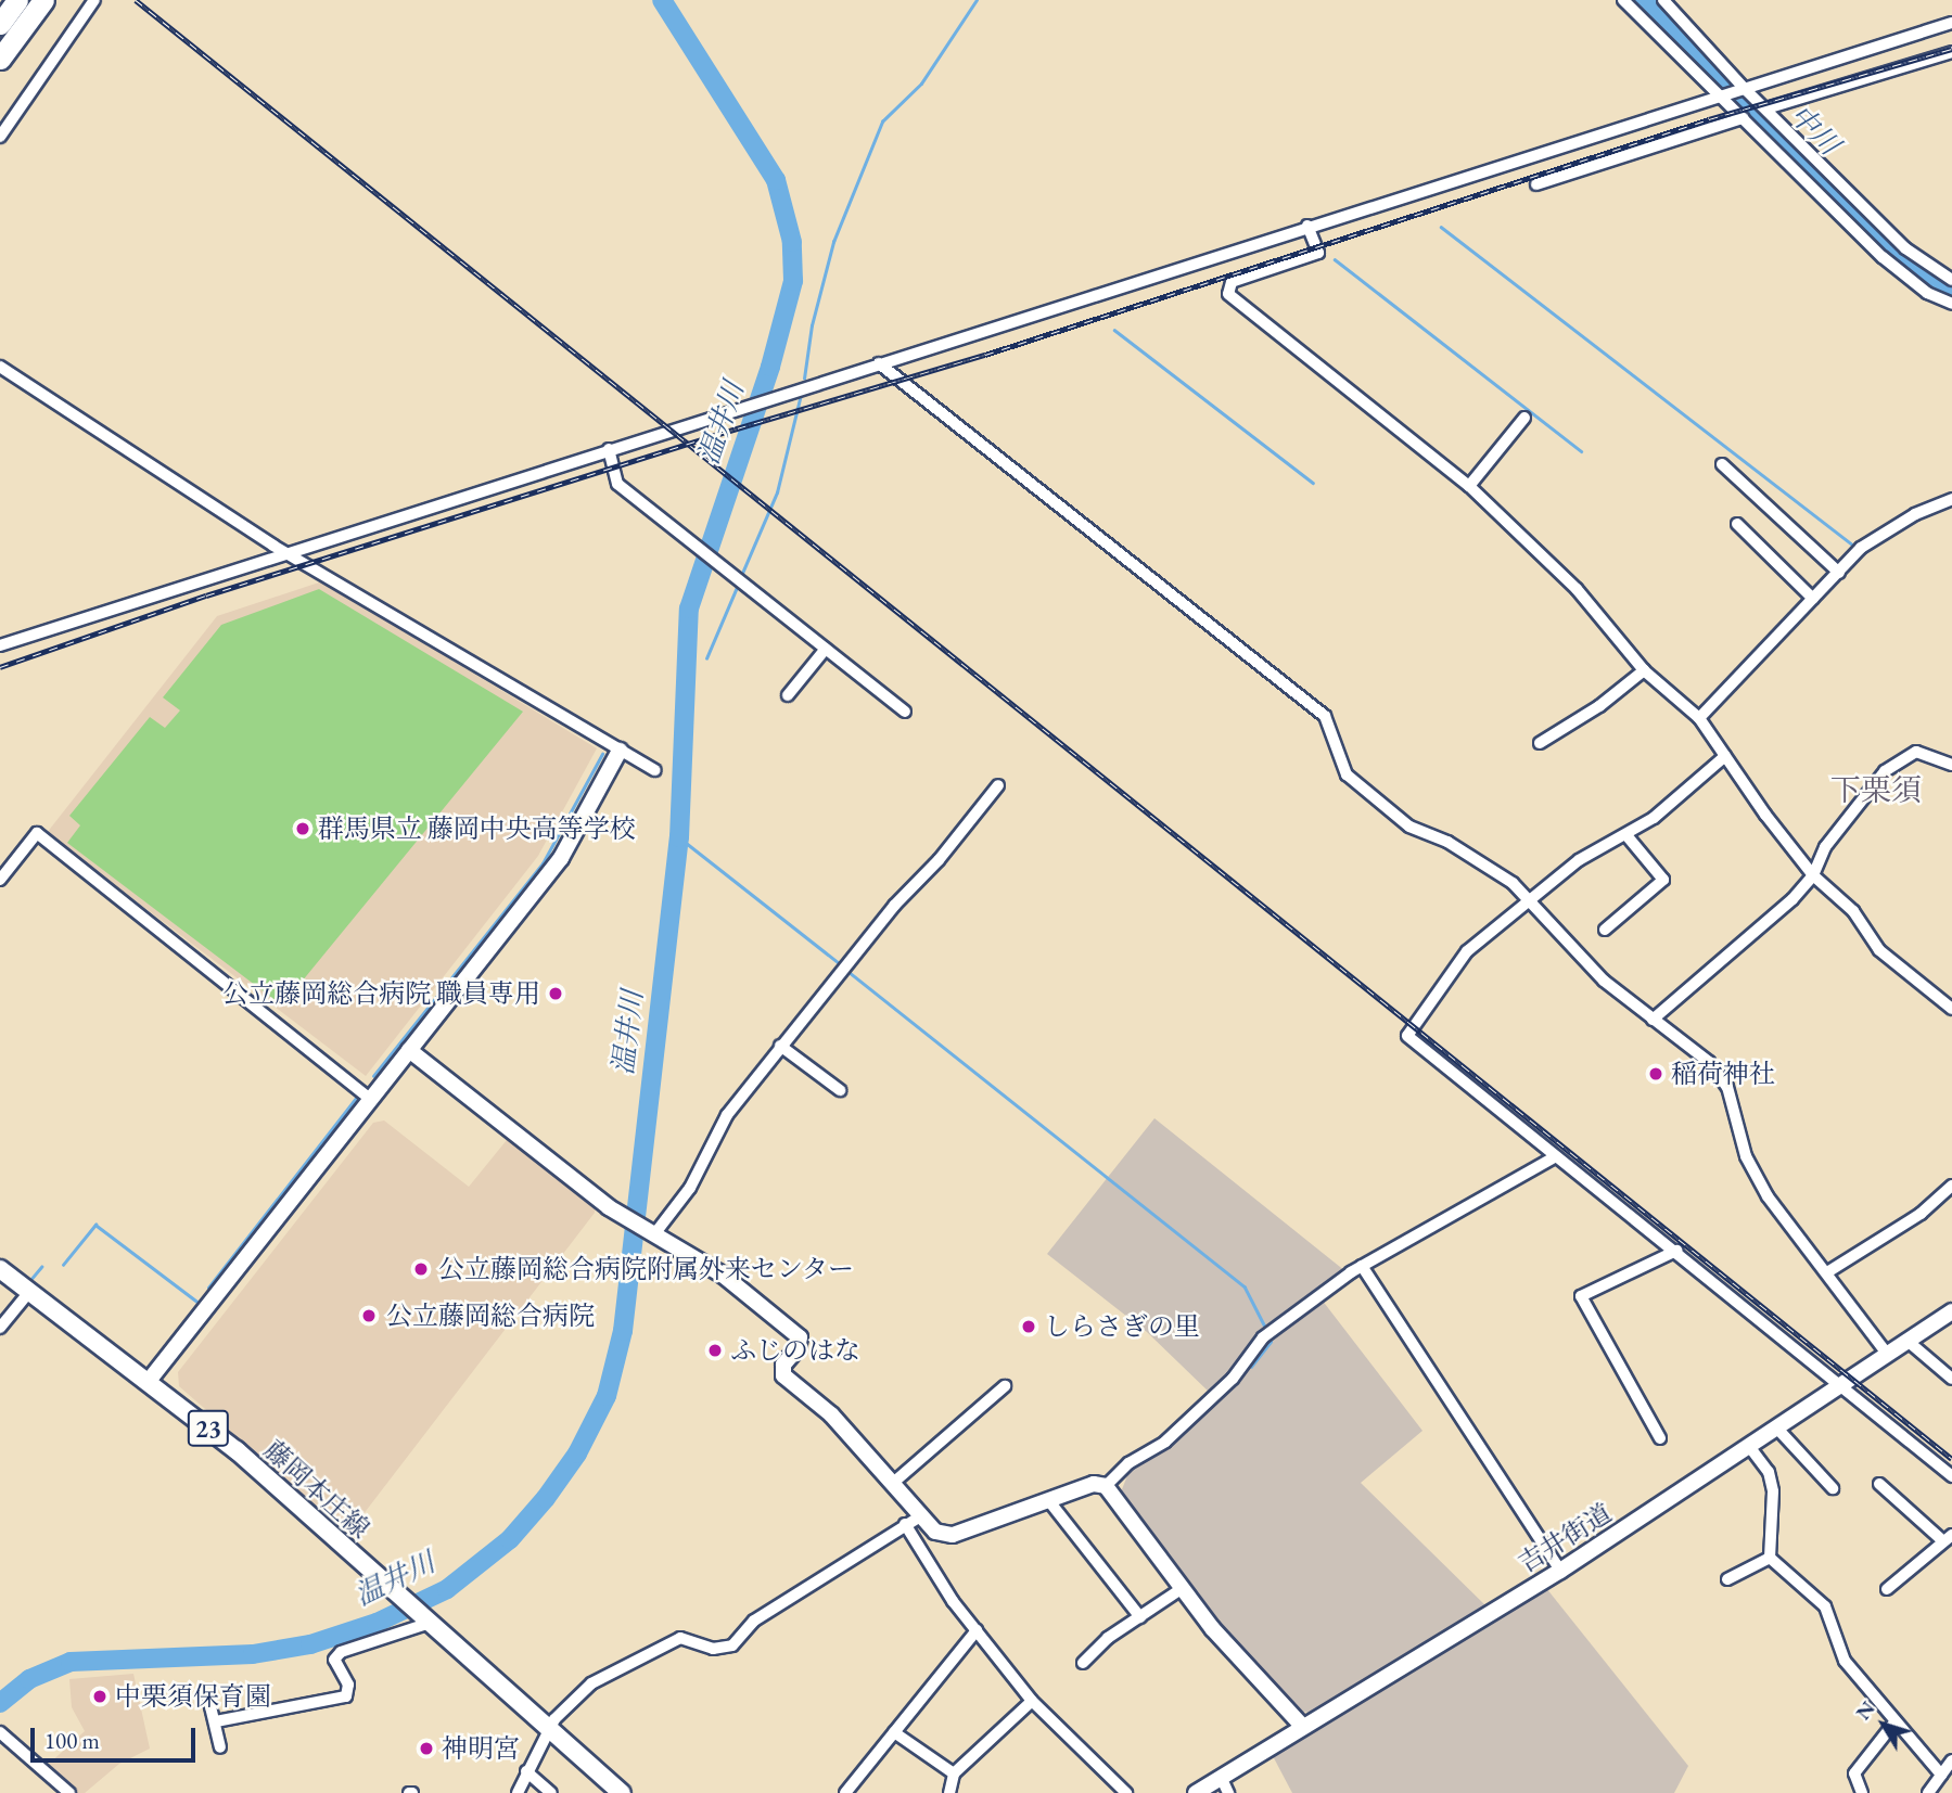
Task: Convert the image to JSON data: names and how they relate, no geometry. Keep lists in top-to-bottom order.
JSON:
{
  "streets": {
    "main road": ["23", "藤岡本庄線"],
    "street": ["吉井街道"]
  },
  "districts": ["下栗須"],
  "water": ["中川", "温井川"],
  "places": [
    "群馬県立 藤岡中央高等学校",
    "公立藤岡総合病院 職員専用",
    "稲荷神社",
    "公立藤岡総合病院附属外来センター",
    "公立藤岡総合病院",
    "しらさぎの里",
    "ふじのはな",
    "中栗須保育園",
    "神明宮"
  ],
  "scale_bar": "100 m",
  "north": "top left"
}
